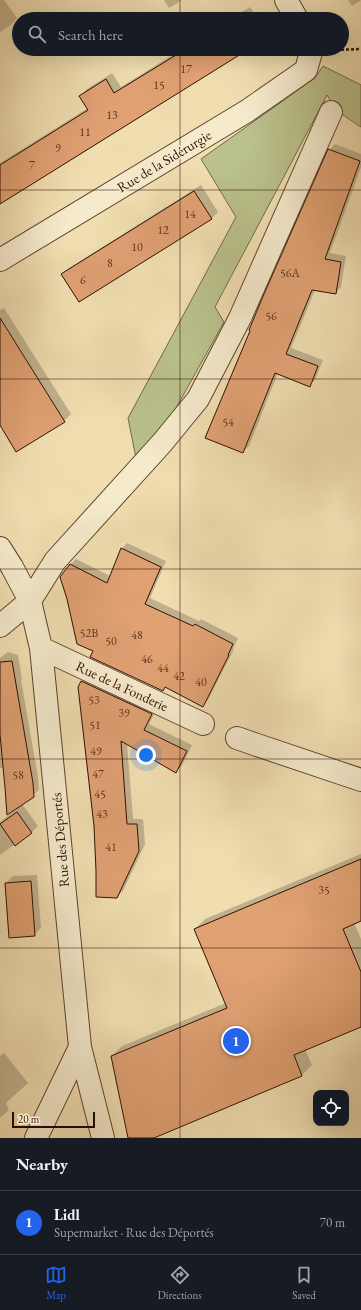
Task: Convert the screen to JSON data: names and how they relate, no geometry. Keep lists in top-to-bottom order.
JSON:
{
  "streets": {
    "street": ["Rue de la Sidérurgie", "Rue de la Fonderie", "Rue des Déportés"]
  },
  "crossings": [
    ["Rue de la Fonderie", "Rue des Déportés"]
  ],
  "house_numbers": [
    "17",
    "15",
    "13",
    "11",
    "9",
    "7",
    "14",
    "12",
    "10",
    "8",
    "56A",
    "6",
    "56",
    "54",
    "52B",
    "48",
    "50",
    "46",
    "44",
    "42",
    "40",
    "53",
    "39",
    "51",
    "49",
    "47",
    "58",
    "45",
    "43",
    "41",
    "35"
  ],
  "scale_bar": "20 m",
  "page": {
    "search": "Search here",
    "pins": "1",
    "scale": "20 m",
    "heading": "Nearby",
    "list": [
      {
        "mark": "1",
        "name": "Lidl",
        "note": "Supermarket · Rue des Déportés",
        "value": "70 m"
      }
    ],
    "nav": ["Map", "Directions", "Saved"]
  }
}
